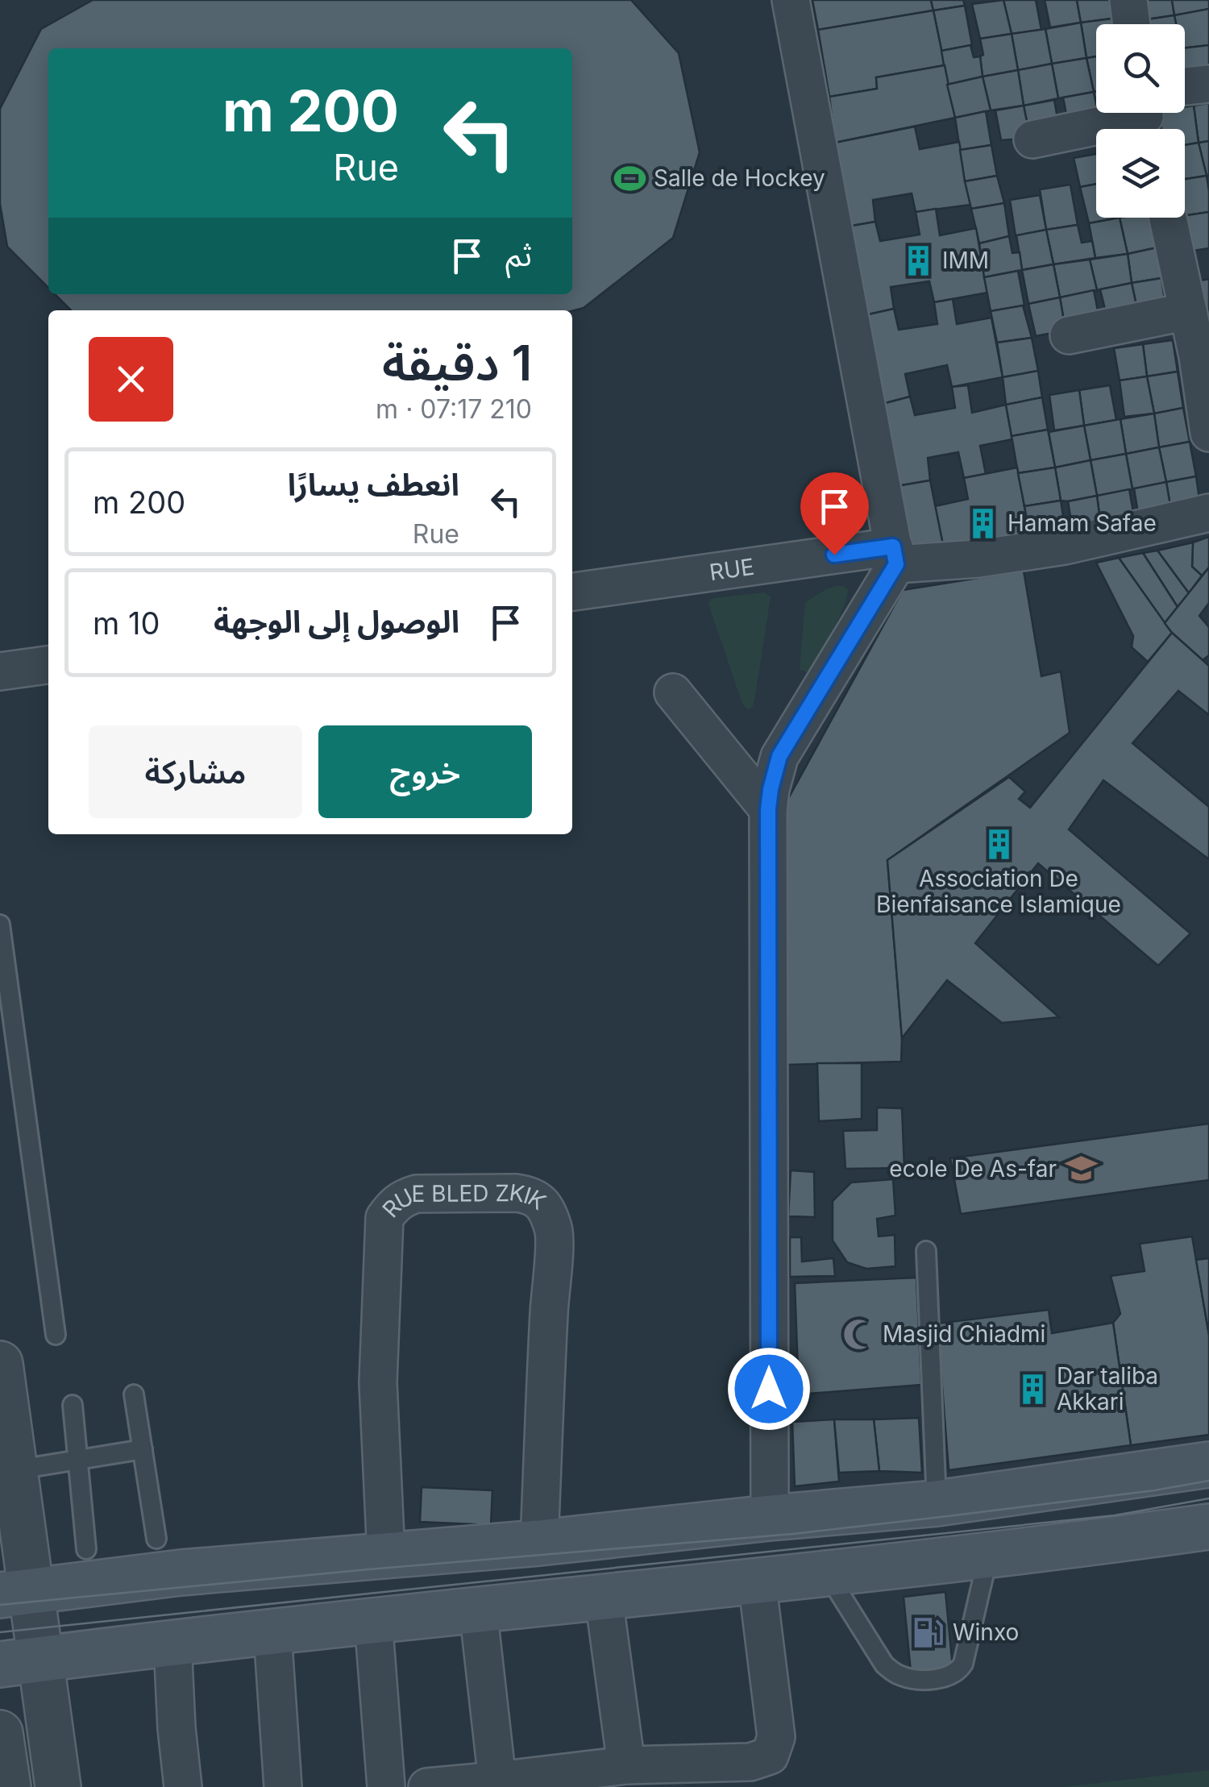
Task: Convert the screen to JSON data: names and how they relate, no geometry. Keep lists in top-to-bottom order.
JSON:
{
  "streets": {
    "street": ["RUE", "RUE BLED ZKIK"]
  },
  "places": {
    "sports": ["Salle de Hockey"],
    "building": [
      "IMM",
      "Hamam Safae",
      "Association De Bienfaisance Islamique",
      "Dar taliba Akkari"
    ],
    "school or university": ["ecole De As-far"],
    "mosque": ["Masjid Chiadmi"],
    "fuel station": ["Winxo"]
  },
  "page": {
    "turn": ["200 m", "Rue"],
    "then": "ثم",
    "heading": ["1 دقيقة", "210 m · 07:17"],
    "list": [
      {
        "name": "انعطف يسارًا",
        "note": "Rue",
        "value": "200 m"
      },
      {
        "name": "الوصول إلى الوجهة",
        "value": "10 m"
      }
    ],
    "buttons": ["خروج", "مشاركة"]
  }
}
